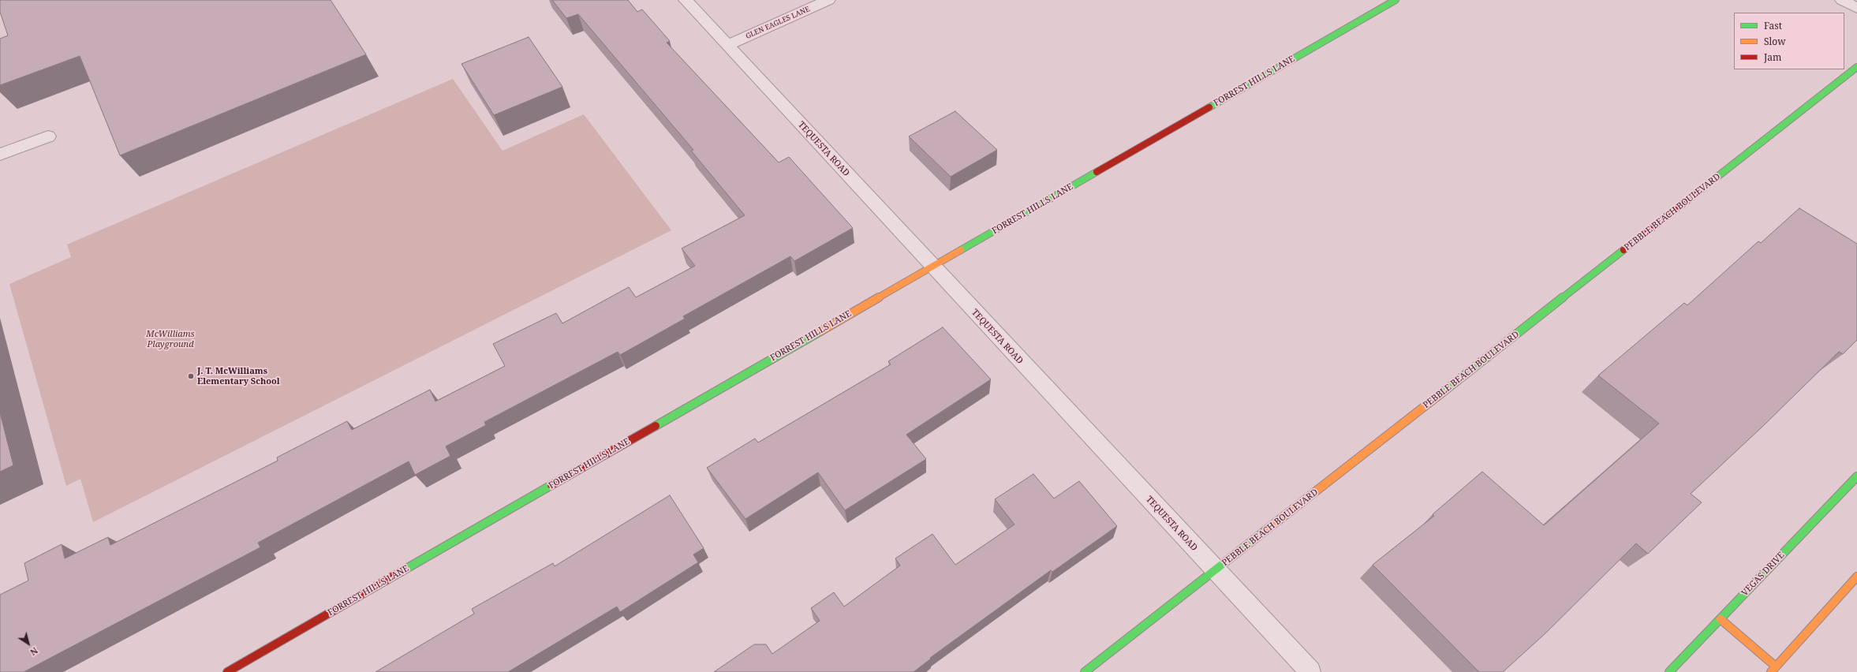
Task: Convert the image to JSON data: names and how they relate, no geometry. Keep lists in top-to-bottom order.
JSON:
{
  "streets": {
    "street": [
      "GLEN EAGLES LANE",
      "FORREST HILLS LANE",
      "TEQUESTA ROAD",
      "PEBBLE BEACH BOULEVARD",
      "VEGAS DRIVE"
    ]
  },
  "crossings": [
    ["GLEN EAGLES LANE", "TEQUESTA ROAD"],
    ["FORREST HILLS LANE", "TEQUESTA ROAD"],
    ["TEQUESTA ROAD", "PEBBLE BEACH BOULEVARD"]
  ],
  "parks": ["McWilliams Playground"],
  "places": ["J. T. McWilliams Elementary School"],
  "legend": ["Fast", "Slow", "Jam"],
  "north": "bottom right"
}
